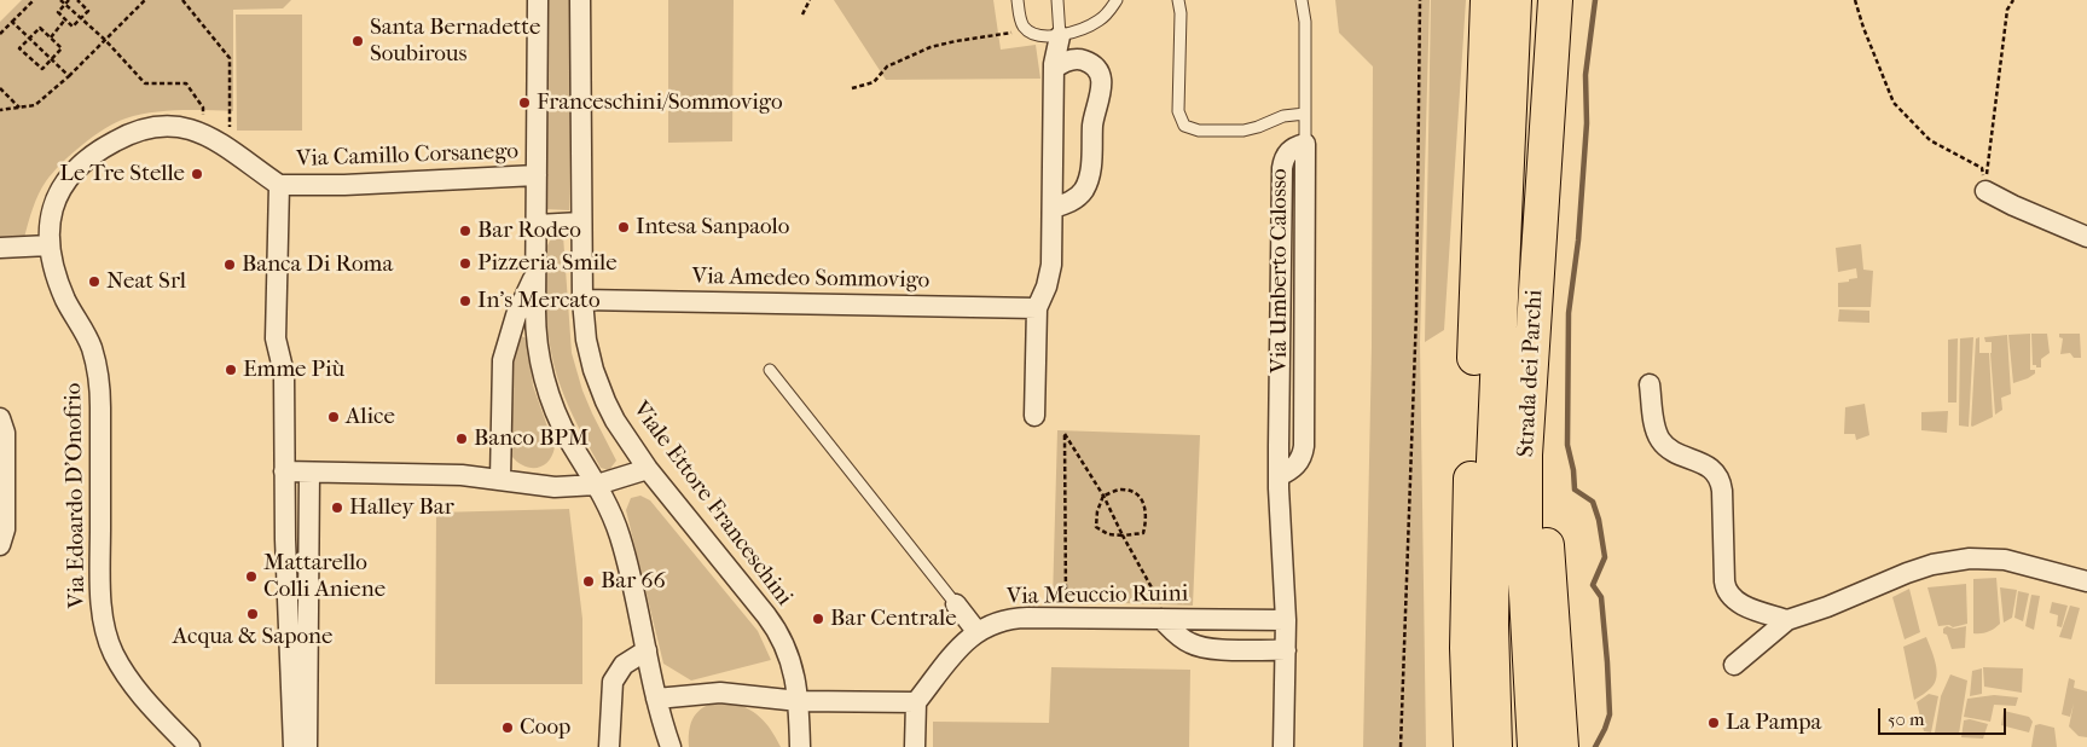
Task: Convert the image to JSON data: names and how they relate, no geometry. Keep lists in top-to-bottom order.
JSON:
{
  "streets": {
    "highway": ["Strada dei Parchi"],
    "street": [
      "Via Camillo Corsanego",
      "Via Umberto Calosso",
      "Via Amedeo Sommovigo",
      "Via Edoardo D'Onofrio",
      "Viale Ettore Franceschini",
      "Via Meuccio Ruini"
    ]
  },
  "crossings": [
    ["Via Camillo Corsanego", "Via Edoardo D'Onofrio"],
    ["Via Umberto Calosso", "Via Meuccio Ruini"],
    ["Via Amedeo Sommovigo", "Viale Ettore Franceschini"]
  ],
  "places": [
    "Santa Bernadette Soubirous",
    "Franceschini/Sommovigo",
    "Le Tre Stelle",
    "Intesa Sanpaolo",
    "Bar Rodeo",
    "Pizzeria Smile",
    "Banca Di Roma",
    "Neat Srl",
    "In's Mercato",
    "Emme Più",
    "Alice",
    "Banco BPM",
    "Halley Bar",
    "Mattarello Colli Aniene",
    "Bar 66",
    "Acqua & Sapone",
    "Bar Centrale",
    "La Pampa",
    "Coop"
  ],
  "scale_bar": "50 m"
}
